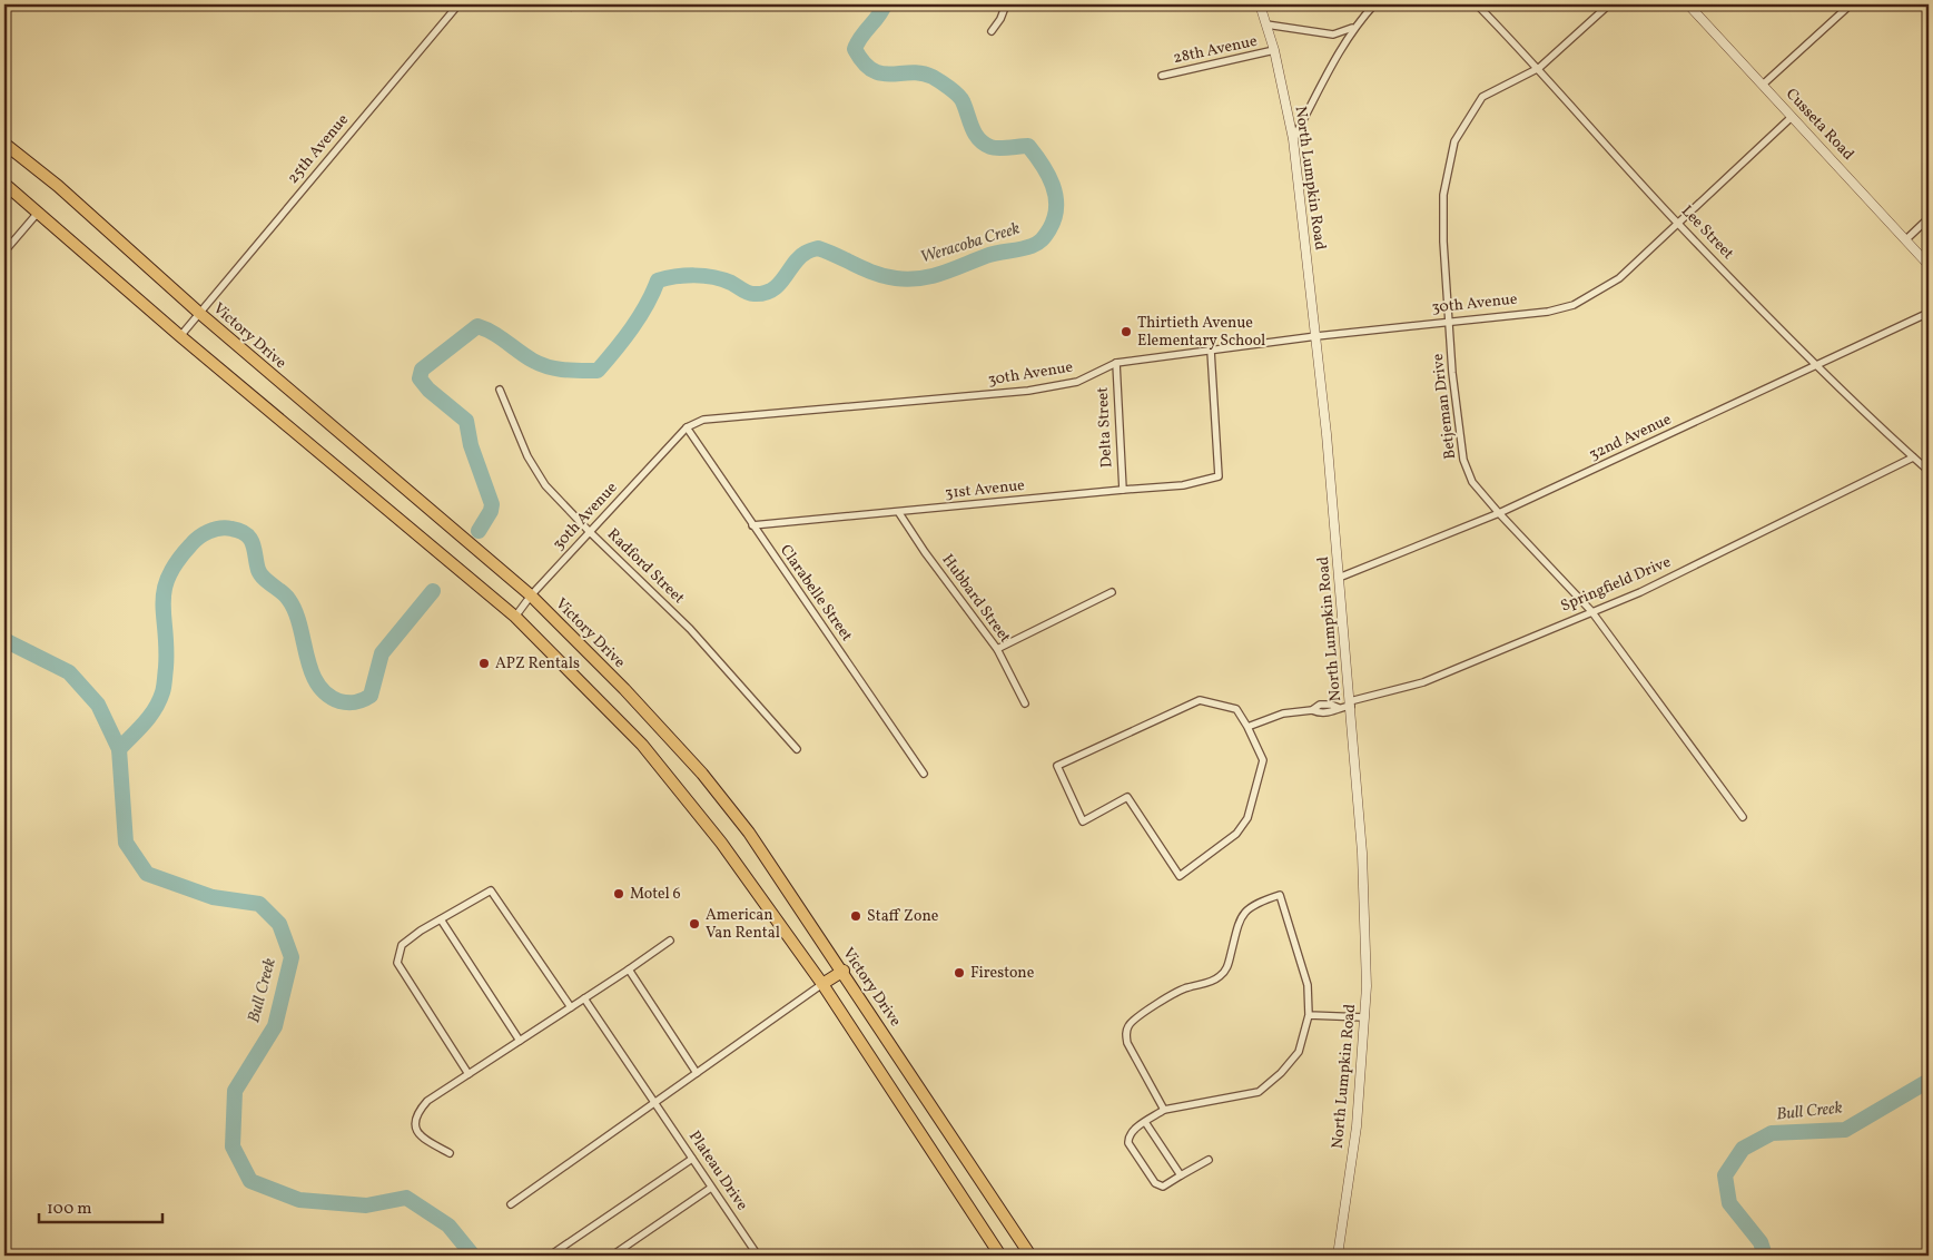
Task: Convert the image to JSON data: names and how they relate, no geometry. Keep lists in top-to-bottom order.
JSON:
{
  "streets": {
    "highway": ["Victory Drive"],
    "street": [
      "28th Avenue",
      "Cusseta Road",
      "25th Avenue",
      "North Lumpkin Road",
      "Lee Street",
      "30th Avenue",
      "Betjeman Drive",
      "Delta Street",
      "32nd Avenue",
      "31st Avenue",
      "Radford Street",
      "Springfield Drive",
      "Clarabelle Street",
      "Hubbard Street",
      "Plateau Drive"
    ]
  },
  "crossings": [
    ["28th Avenue", "North Lumpkin Road"],
    ["Cusseta Road", "30th Avenue"],
    ["25th Avenue", "Victory Drive"],
    ["North Lumpkin Road", "30th Avenue"],
    ["North Lumpkin Road", "32nd Avenue"],
    ["North Lumpkin Road", "Springfield Drive"],
    ["Lee Street", "30th Avenue"],
    ["Lee Street", "Betjeman Drive"],
    ["Lee Street", "32nd Avenue"],
    ["Lee Street", "Springfield Drive"],
    ["30th Avenue", "Victory Drive"],
    ["30th Avenue", "Betjeman Drive"],
    ["30th Avenue", "Delta Street"],
    ["30th Avenue", "31st Avenue"],
    ["30th Avenue", "Radford Street"],
    ["30th Avenue", "Clarabelle Street"],
    ["Betjeman Drive", "32nd Avenue"],
    ["Betjeman Drive", "Springfield Drive"],
    ["Delta Street", "31st Avenue"],
    ["31st Avenue", "Clarabelle Street"],
    ["31st Avenue", "Hubbard Street"]
  ],
  "water": ["Weracoba Creek", "Bull Creek"],
  "places": [
    "Thirtieth Avenue Elementary School",
    "APZ Rentals",
    "Motel 6",
    "Staff Zone",
    "American Van Rental",
    "Firestone"
  ],
  "scale_bar": "100 m"
}
